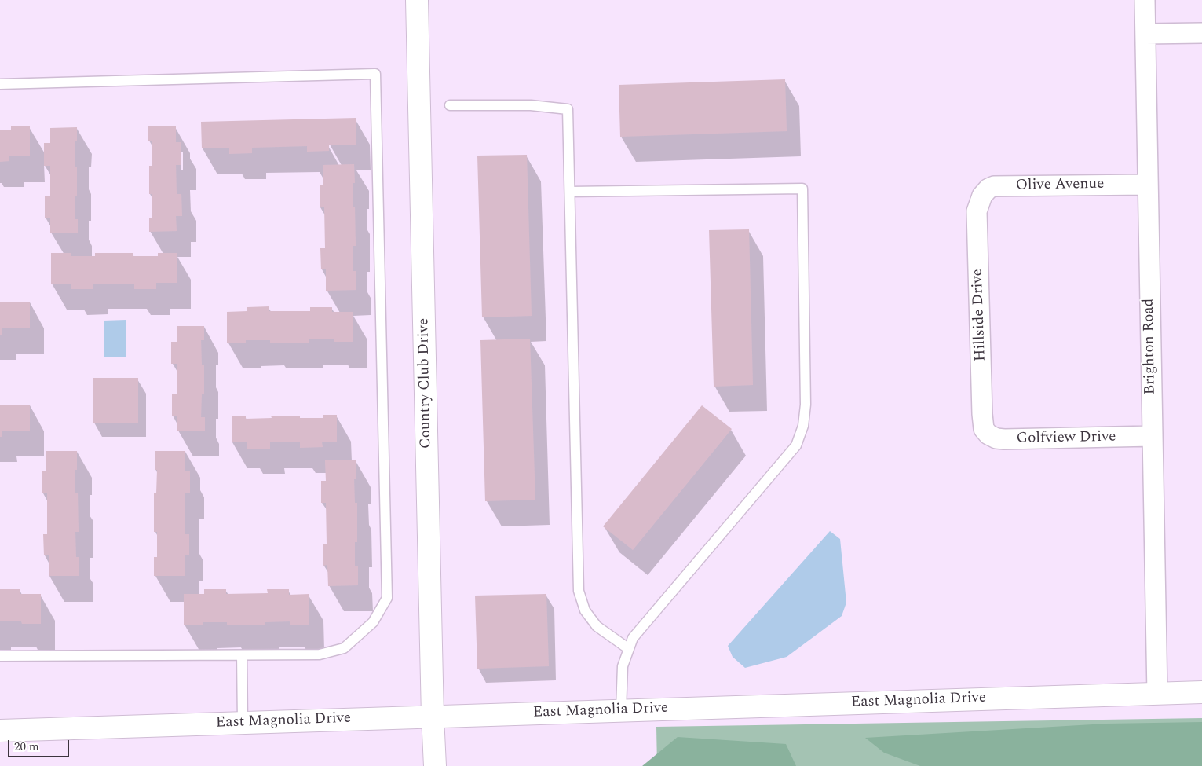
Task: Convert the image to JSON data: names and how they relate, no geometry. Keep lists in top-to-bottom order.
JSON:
{
  "streets": {
    "main road": ["Country Club Drive", "East Magnolia Drive"],
    "street": [
      "Olive Avenue",
      "Hillside Drive",
      "Brighton Road",
      "Golfview Drive"
    ]
  },
  "crossings": [
    ["Olive Avenue", "Hillside Drive"],
    ["Olive Avenue", "Brighton Road"],
    ["Hillside Drive", "Golfview Drive"],
    ["Brighton Road", "Golfview Drive"],
    ["Brighton Road", "East Magnolia Drive"],
    ["Country Club Drive", "East Magnolia Drive"]
  ],
  "scale_bar": "20 m"
}
